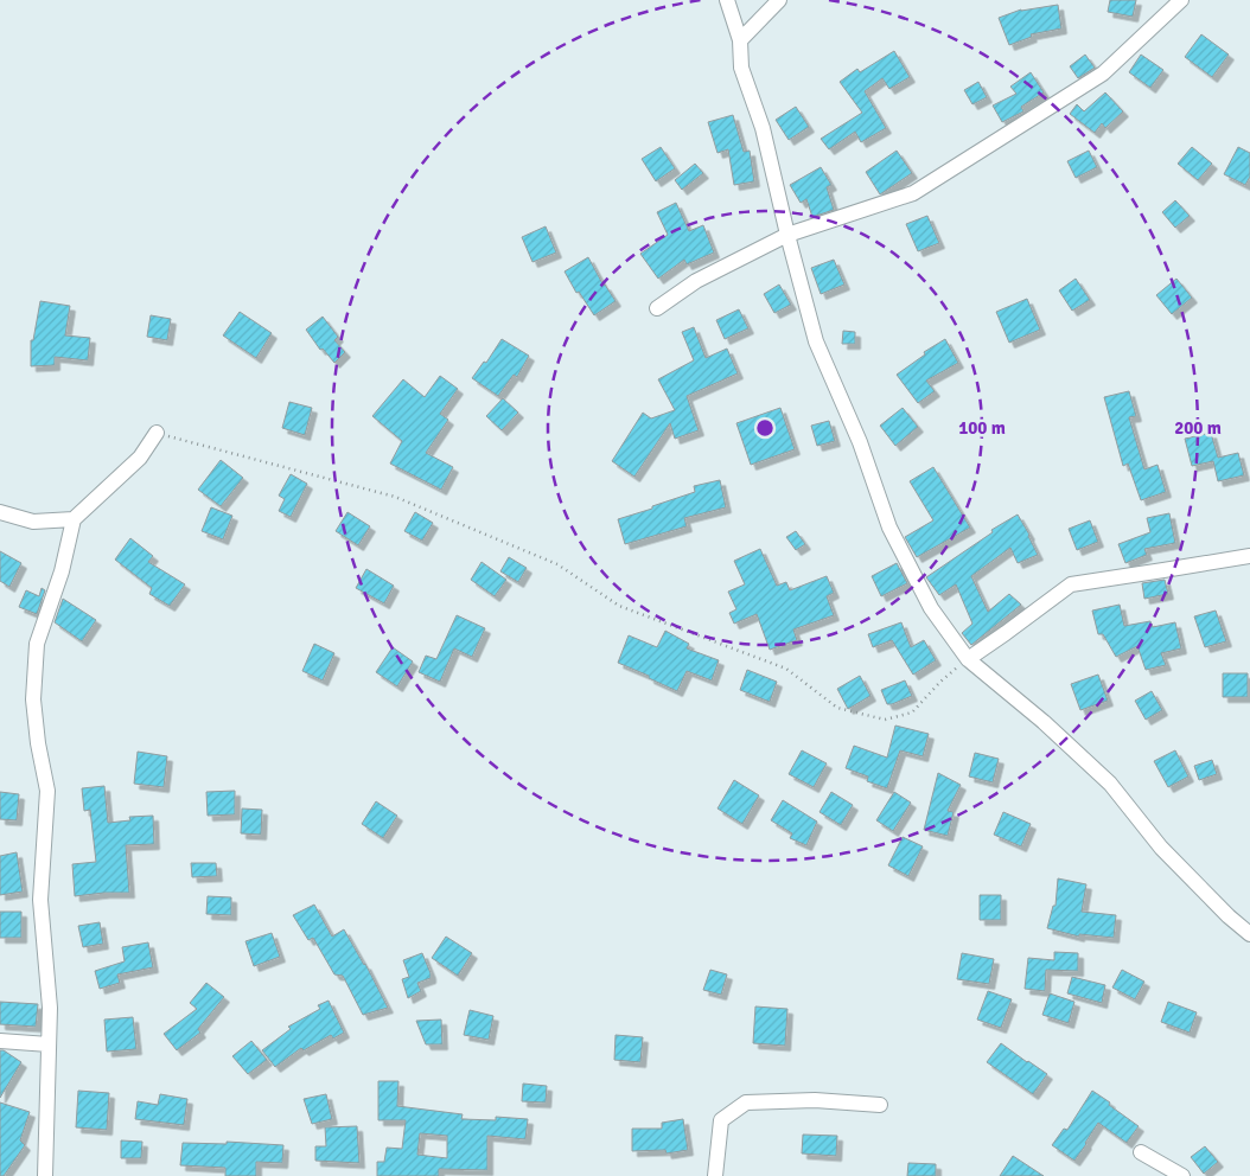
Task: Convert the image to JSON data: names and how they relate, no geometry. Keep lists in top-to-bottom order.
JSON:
{
  "rings": ["100 m", "200 m"]
}
